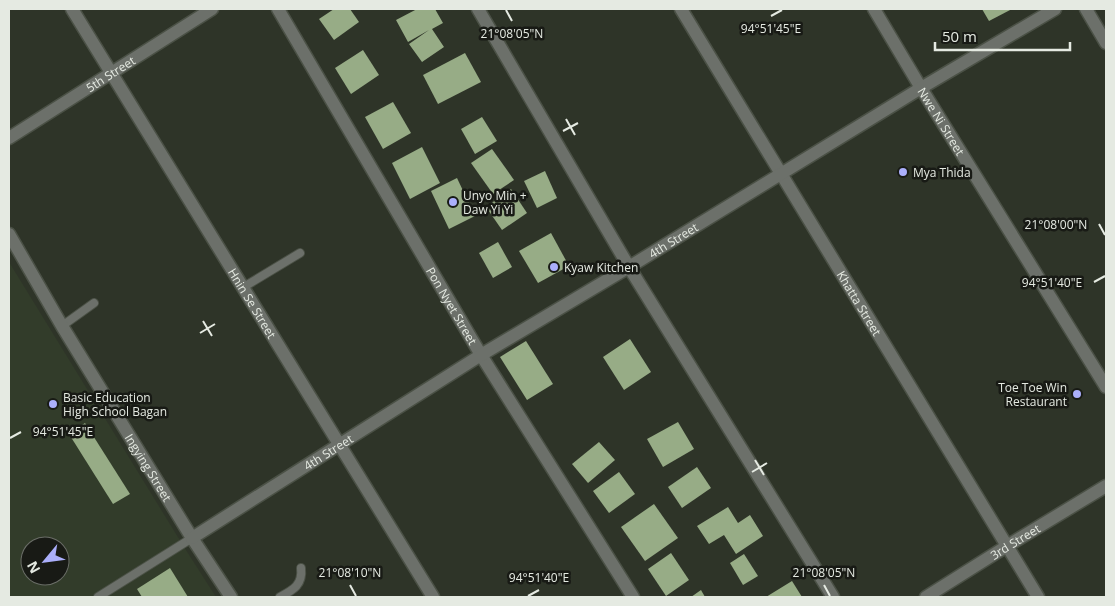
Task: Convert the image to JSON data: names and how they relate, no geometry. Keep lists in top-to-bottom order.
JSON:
{
  "streets": {
    "street": [
      "5th Street",
      "Nwe Ni Street",
      "4th Street",
      "Hnin Se Street",
      "Khatta Street",
      "Pon Nyet Street",
      "Ingying Street",
      "3rd Street"
    ]
  },
  "crossings": [
    ["5th Street", "Hnin Se Street"],
    ["Nwe Ni Street", "4th Street"],
    ["4th Street", "Hnin Se Street"],
    ["4th Street", "Khatta Street"],
    ["4th Street", "Pon Nyet Street"],
    ["4th Street", "Ingying Street"],
    ["Khatta Street", "3rd Street"]
  ],
  "places": [
    "Mya Thida",
    "Unyo Min + Daw Yi Yi",
    "Kyaw Kitchen",
    "Toe Toe Win Restaurant",
    "Basic Education High School Bagan"
  ],
  "scale_bar": "50 m",
  "north": "bottom left",
  "coordinates": [
    "94°51'45\"E",
    "21°08'05\"N",
    "21°08'00\"N",
    "94°51'40\"E",
    "21°08'10\"N"
  ]
}
